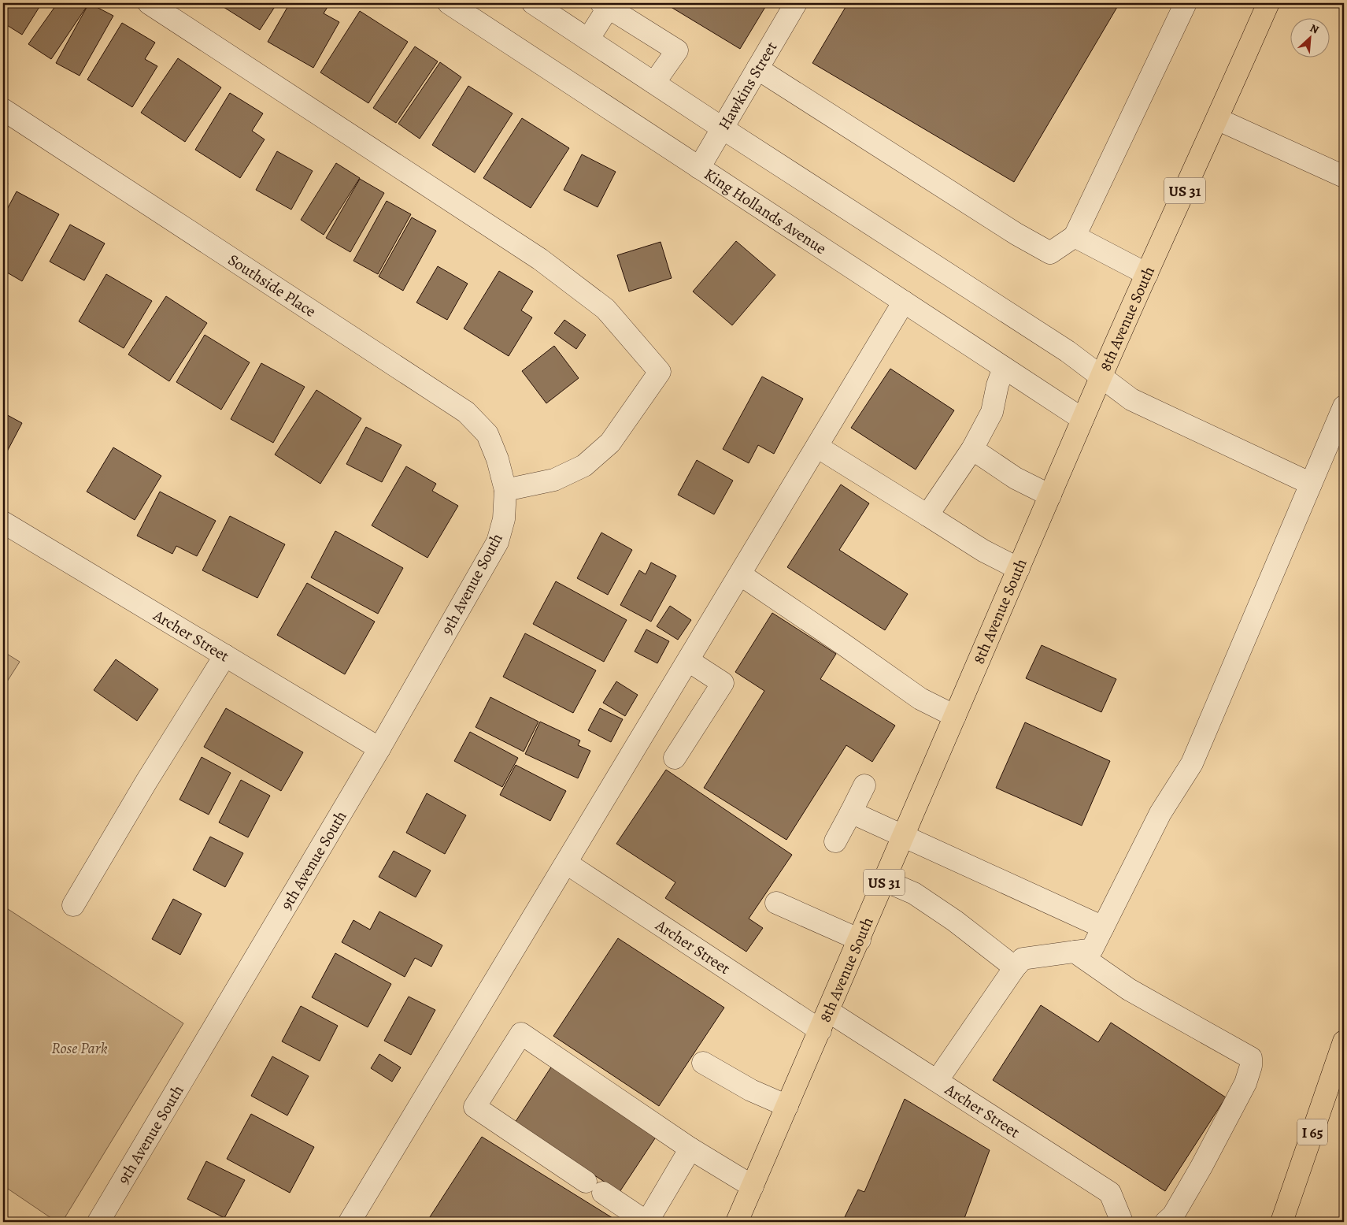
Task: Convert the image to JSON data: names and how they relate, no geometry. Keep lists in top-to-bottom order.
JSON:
{
  "streets": {
    "main road": ["US 31", "8th Avenue South", "I 65"],
    "street": [
      "Hawkins Street",
      "King Hollands Avenue",
      "Southside Place",
      "9th Avenue South",
      "Archer Street"
    ]
  },
  "crossings": [
    ["Hawkins Street", "King Hollands Avenue"],
    ["King Hollands Avenue", "8th Avenue South"],
    ["Southside Place", "9th Avenue South"],
    ["8th Avenue South", "Archer Street"],
    ["9th Avenue South", "Archer Street"]
  ],
  "parks": ["Rose Park"],
  "north": "top right"
}
